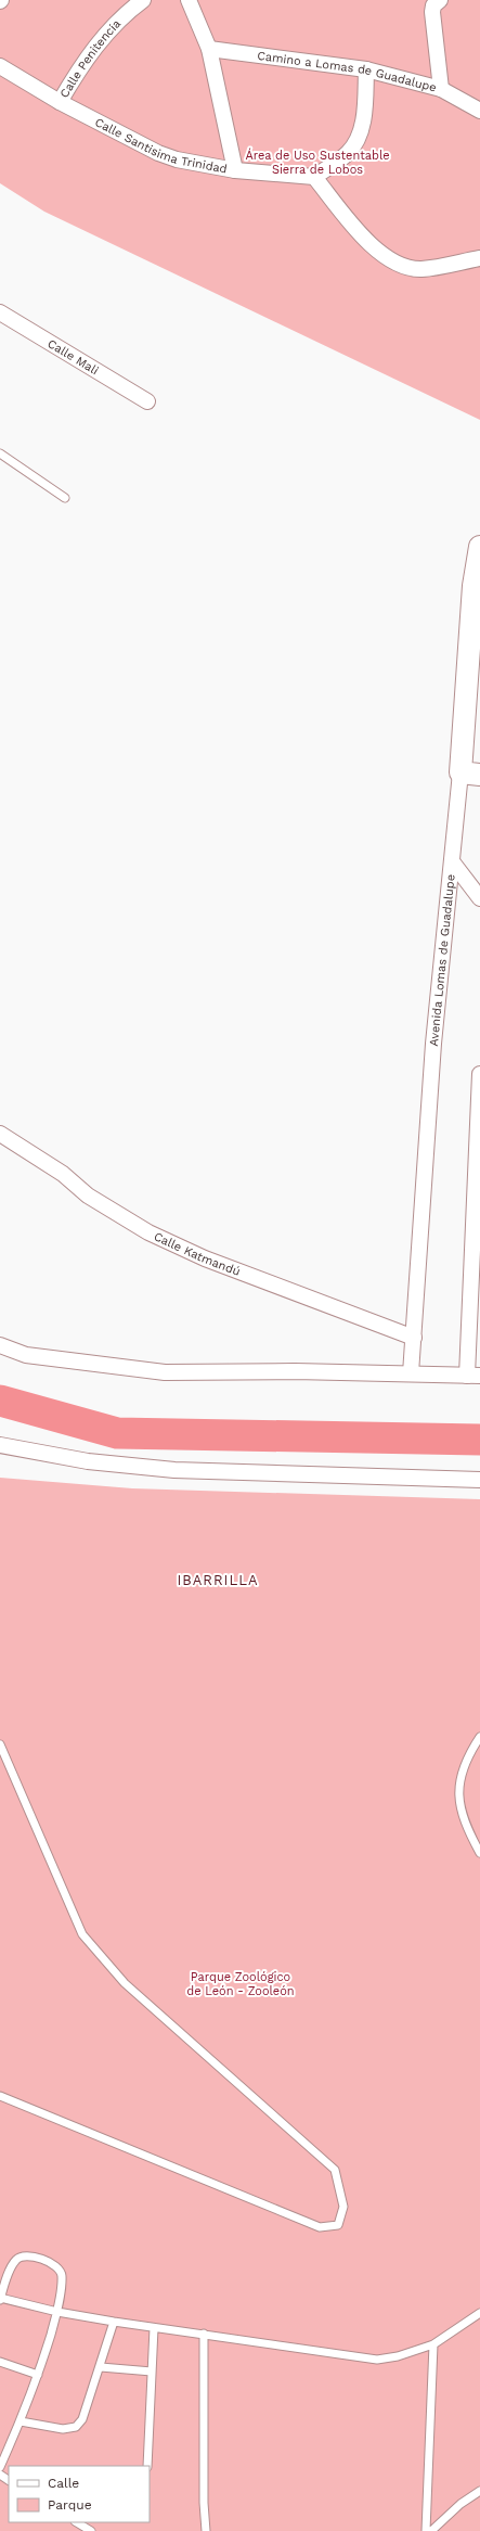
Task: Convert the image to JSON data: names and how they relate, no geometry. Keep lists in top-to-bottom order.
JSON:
{
  "streets": {
    "street": [
      "Calle Penitencia",
      "Camino a Lomas de Guadalupe",
      "Calle Santisima Trinidad",
      "Calle Mali",
      "Avenida Lomas de Guadalupe",
      "Calle Katmandú"
    ]
  },
  "crossings": [
    ["Calle Penitencia", "Calle Santisima Trinidad"],
    ["Avenida Lomas de Guadalupe", "Calle Katmandú"]
  ],
  "districts": ["IBARRILLA"],
  "parks": ["Área de Uso Sustentable Sierra de Lobos", "Parque Zoológico de León - Zooleón"],
  "legend": ["Calle", "Parque"]
}
